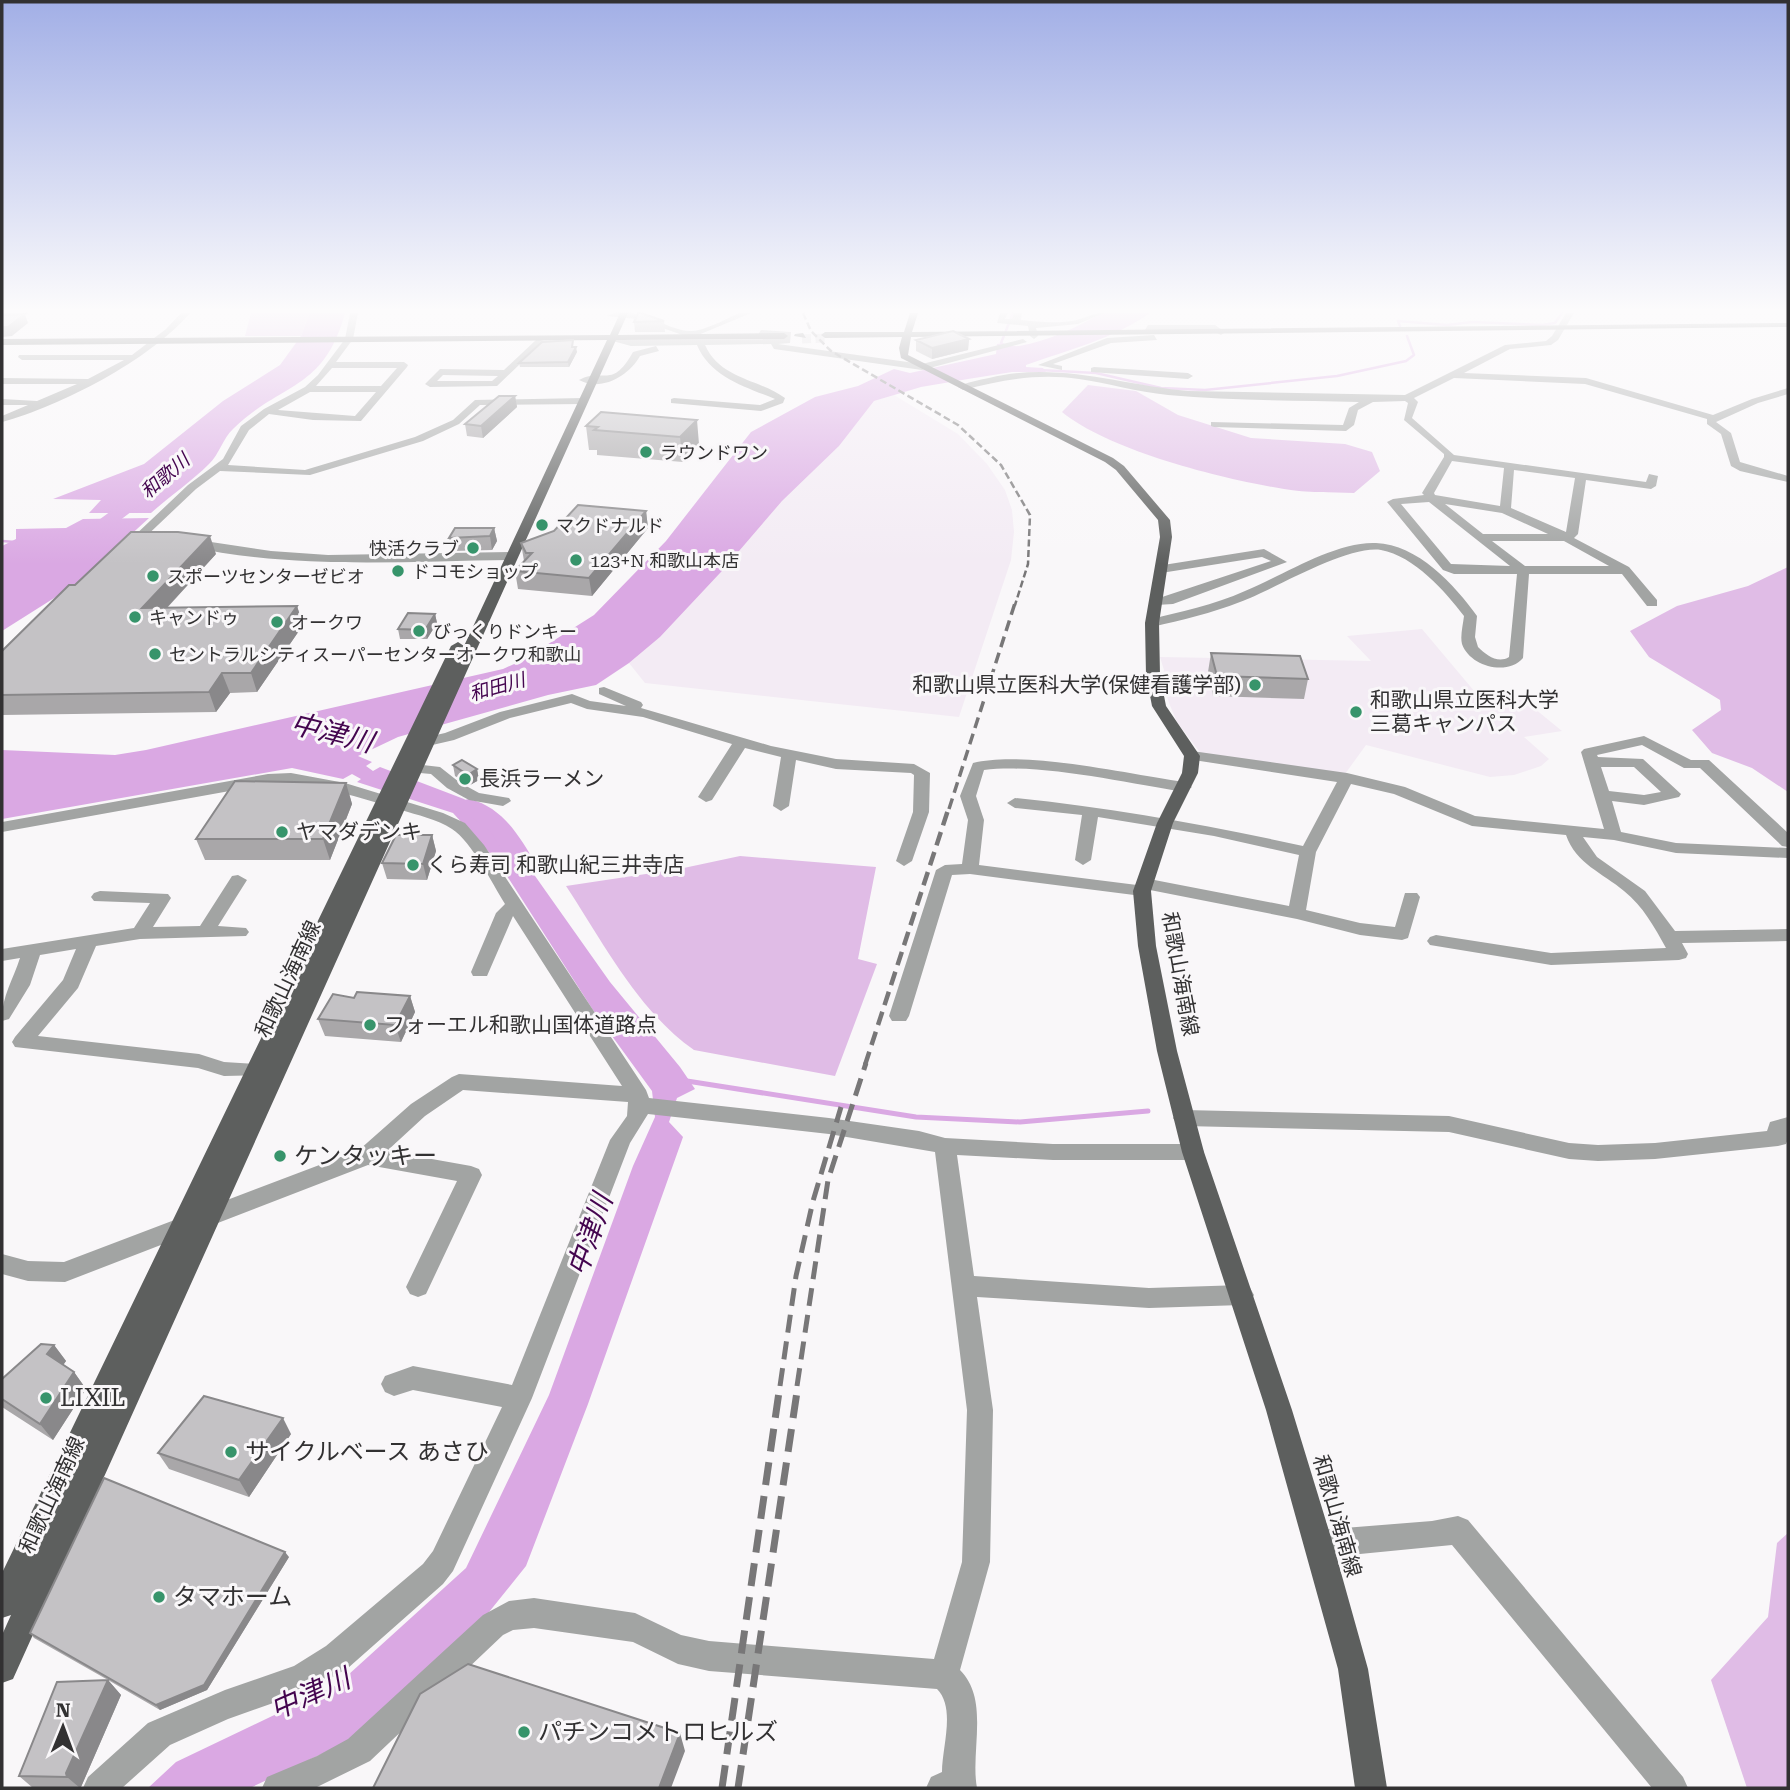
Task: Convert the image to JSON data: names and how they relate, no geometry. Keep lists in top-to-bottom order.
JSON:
{
  "streets": {
    "main road": ["和歌山海南線"]
  },
  "water": ["和歌川", "和田川", "中津川"],
  "places": [
    "ラウンドワン",
    "マクドナルド",
    "快活クラブ",
    "123+N 和歌山本店",
    "ドコモショップ",
    "スポーツセンターゼビオ",
    "キャンドゥ",
    "オークワ",
    "びっくりドンキー",
    "セントラルシティスーパーセンターオークワ和歌山",
    "和歌山県立医科大学(保健看護学部)",
    "和歌山県立医科大学 三葛キャンパス",
    "長浜ラーメン",
    "ヤマダデンキ",
    "くら寿司 和歌山紀三井寺店",
    "フォーエル和歌山国体道路点",
    "ケンタッキー",
    "LIXIL",
    "サイクルベース あさひ",
    "タマホーム",
    "パチンコメトロヒルズ"
  ],
  "north": "top"
}
